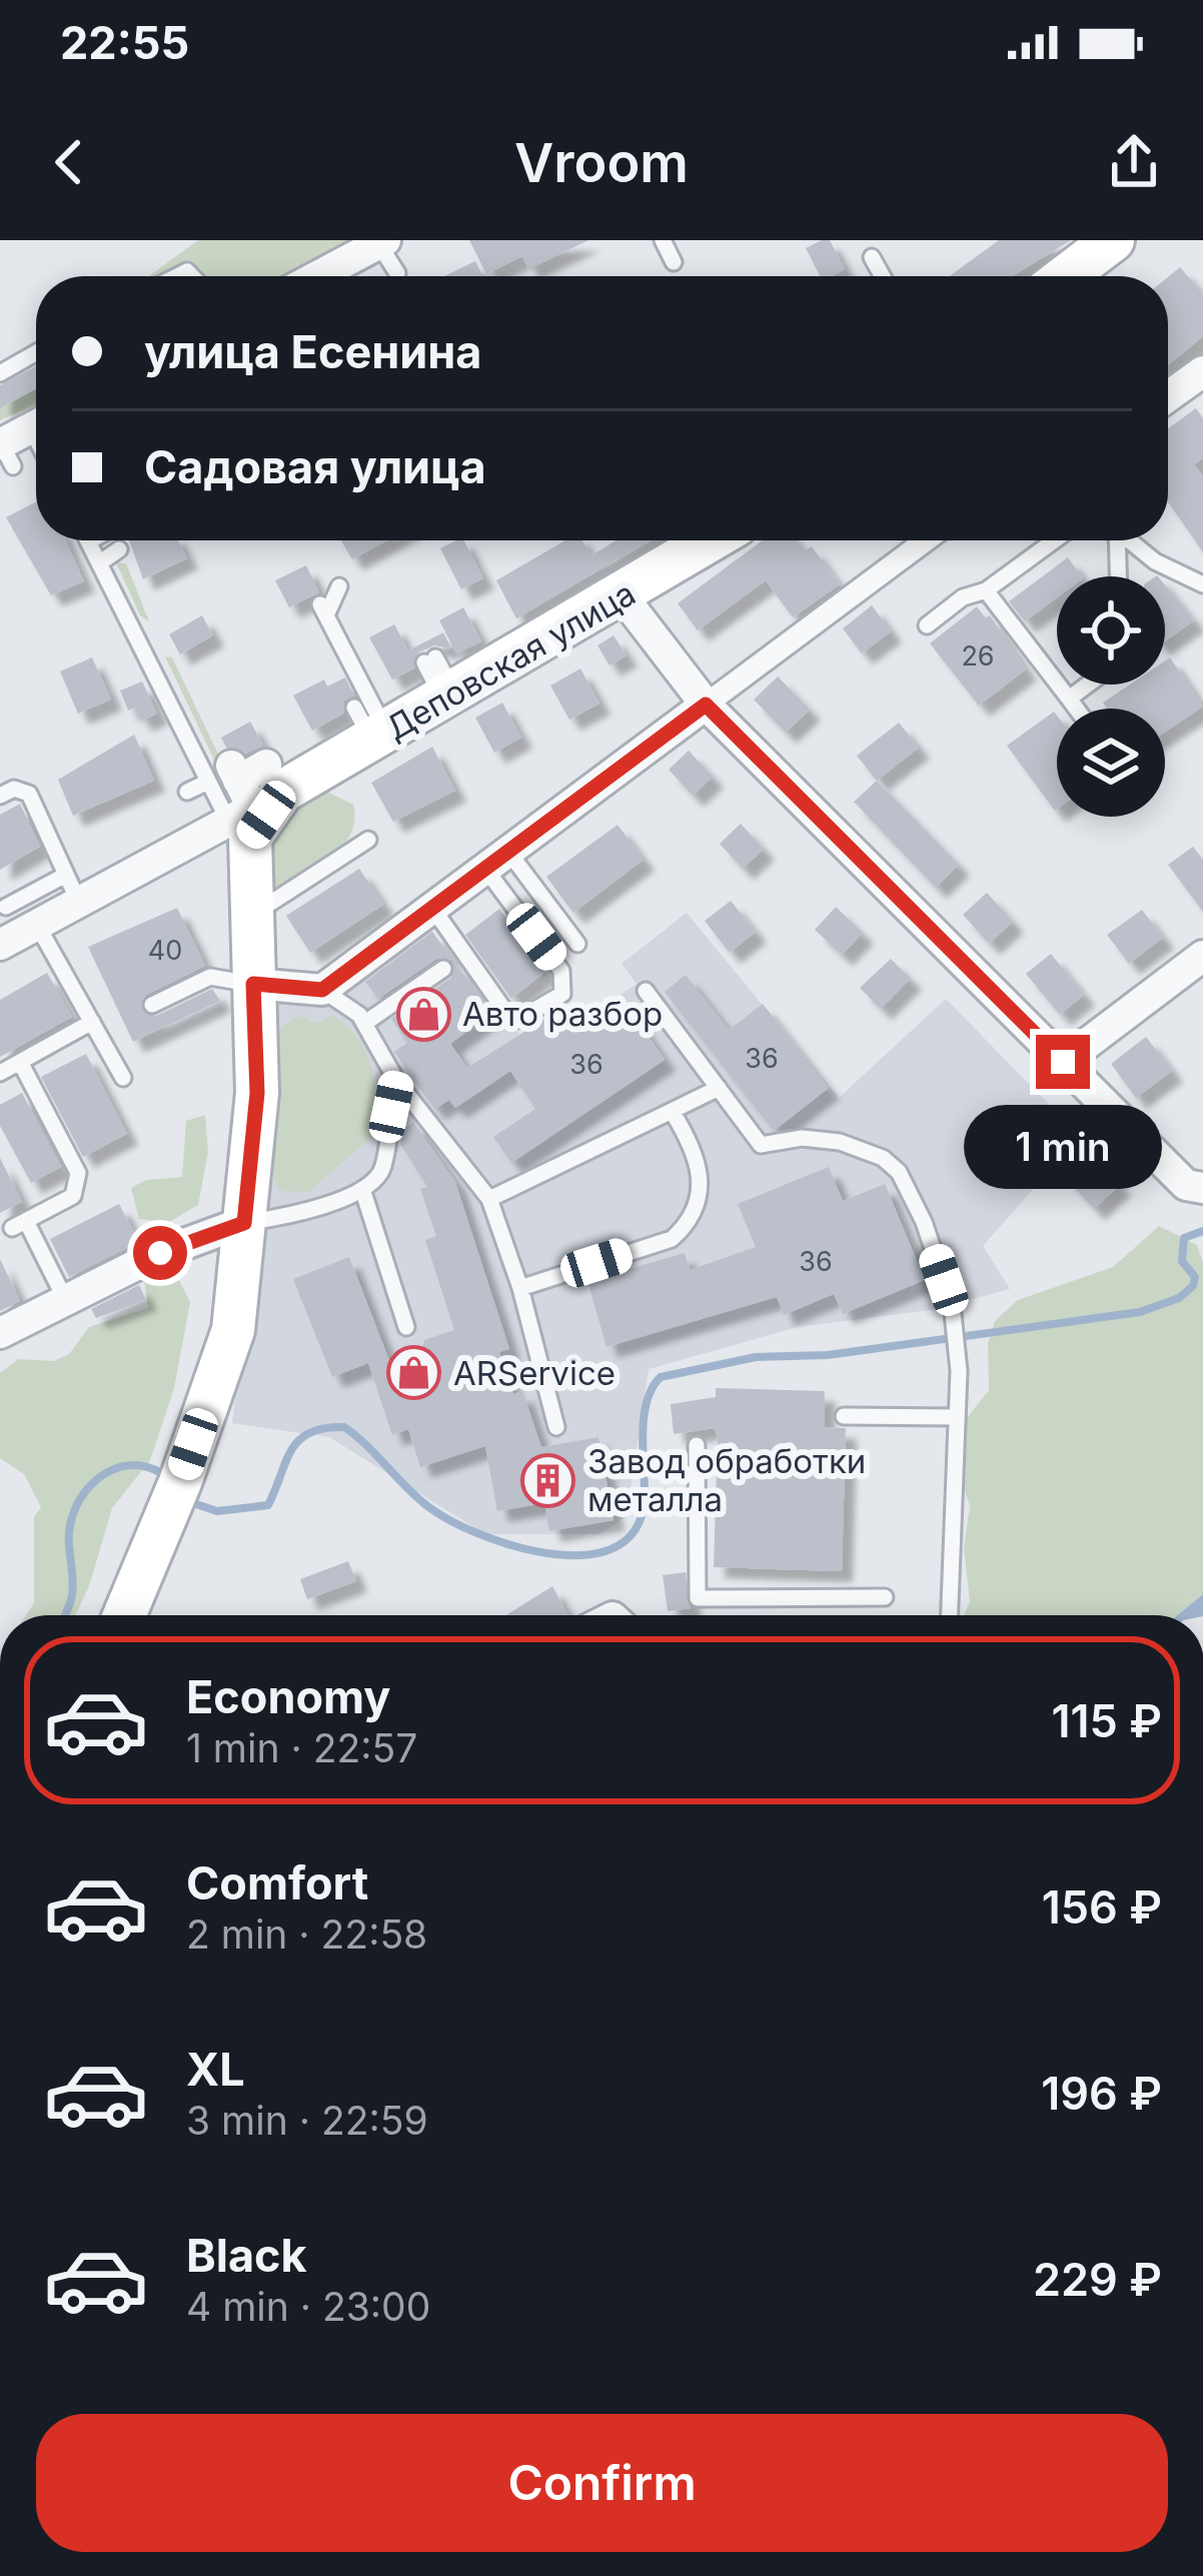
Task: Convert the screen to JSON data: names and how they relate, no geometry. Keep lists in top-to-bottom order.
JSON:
{
  "streets": {
    "main road": ["Деповская улица"]
  },
  "places": {
    "shop": ["Авто разбор", "ARService"],
    "building": ["Завод обработки металла"]
  },
  "house_numbers": [
    "26",
    "40",
    "36",
    "36",
    "36"
  ],
  "page": {
    "status": "22:55",
    "header": "Vroom",
    "banner": ["улица Есенина", "Садовая улица"],
    "bubble": "1 min",
    "list": [
      {
        "name": "Economy",
        "note": "1 min · 22:57",
        "value": "115 ₽"
      },
      {
        "name": "Comfort",
        "note": "2 min · 22:58",
        "value": "156 ₽"
      },
      {
        "name": "XL",
        "note": "3 min · 22:59",
        "value": "196 ₽"
      },
      {
        "name": "Black",
        "note": "4 min · 23:00",
        "value": "229 ₽"
      }
    ],
    "buttons": "Confirm"
  }
}
